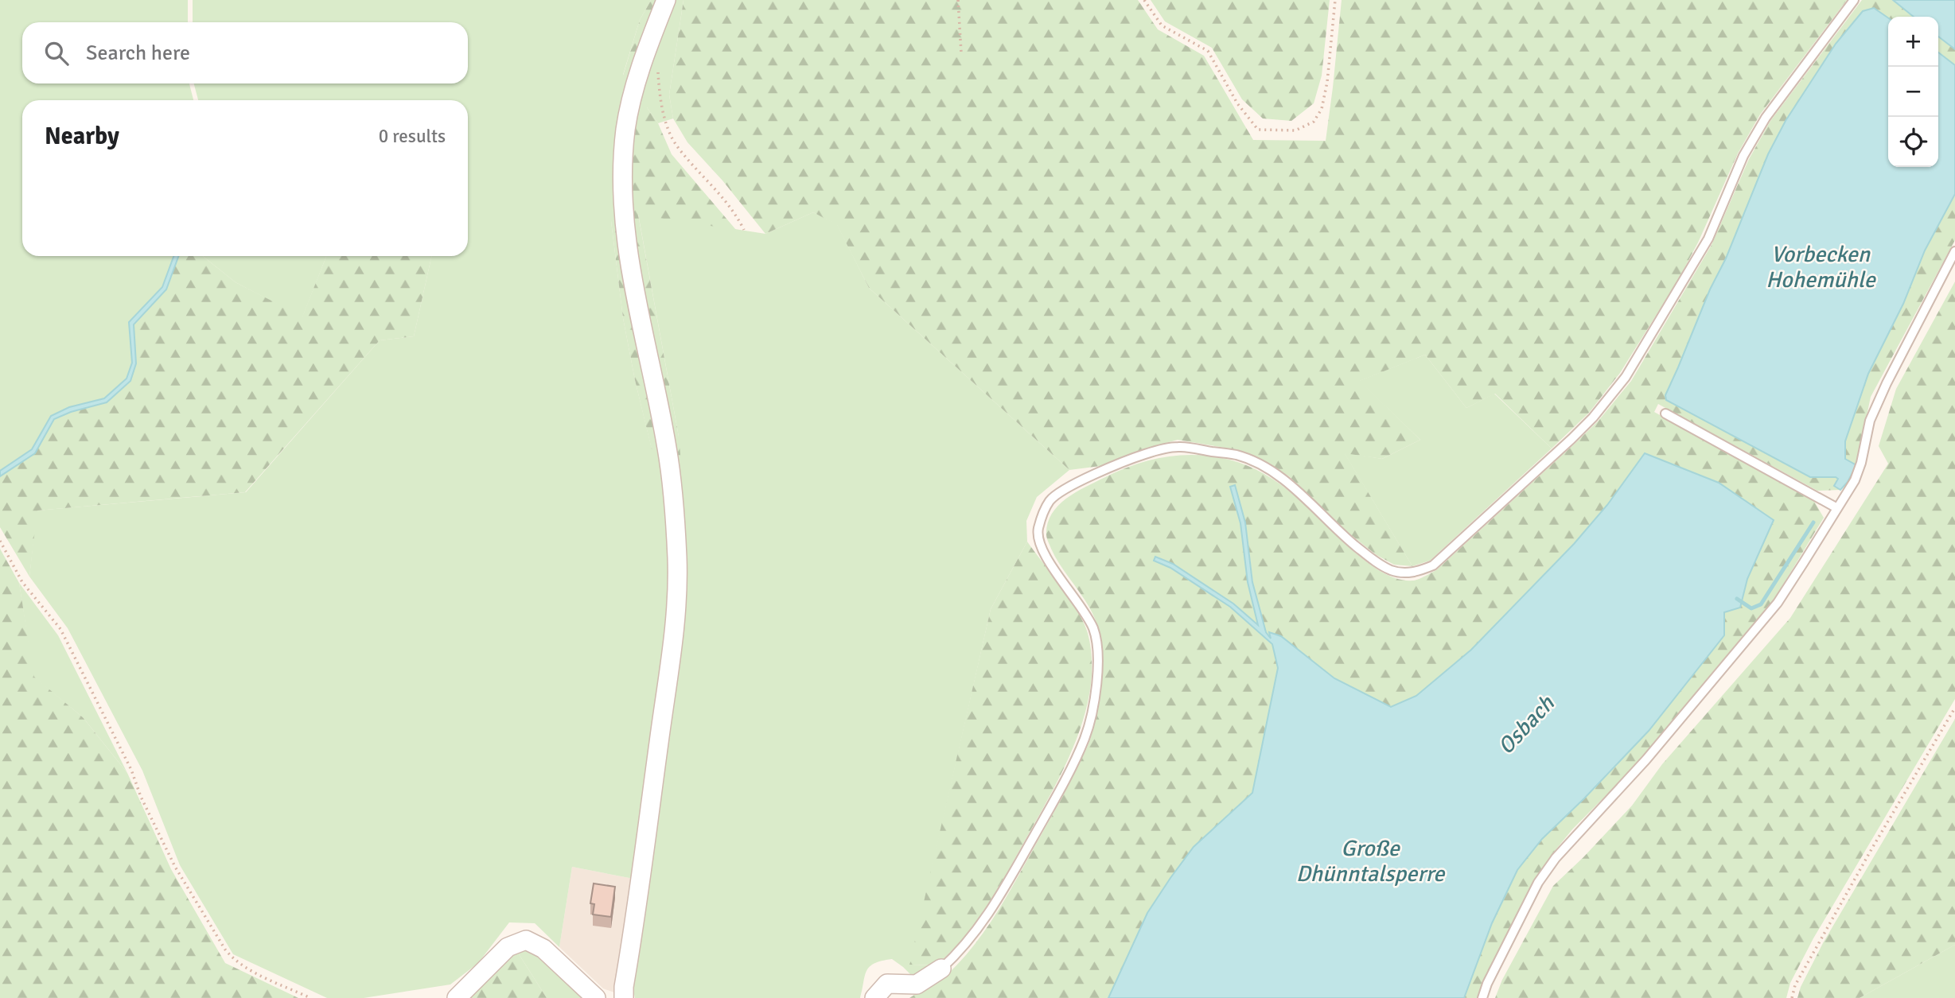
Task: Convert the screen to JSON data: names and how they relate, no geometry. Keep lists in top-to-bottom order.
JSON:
{
  "water": ["Vorbecken Hohemühle", "Osbach", "Große Dhünntalsperre"],
  "page": {
    "map_buttons": ["+", "−"],
    "search": "Search here",
    "heading": ["Nearby", "0 results"]
  }
}
